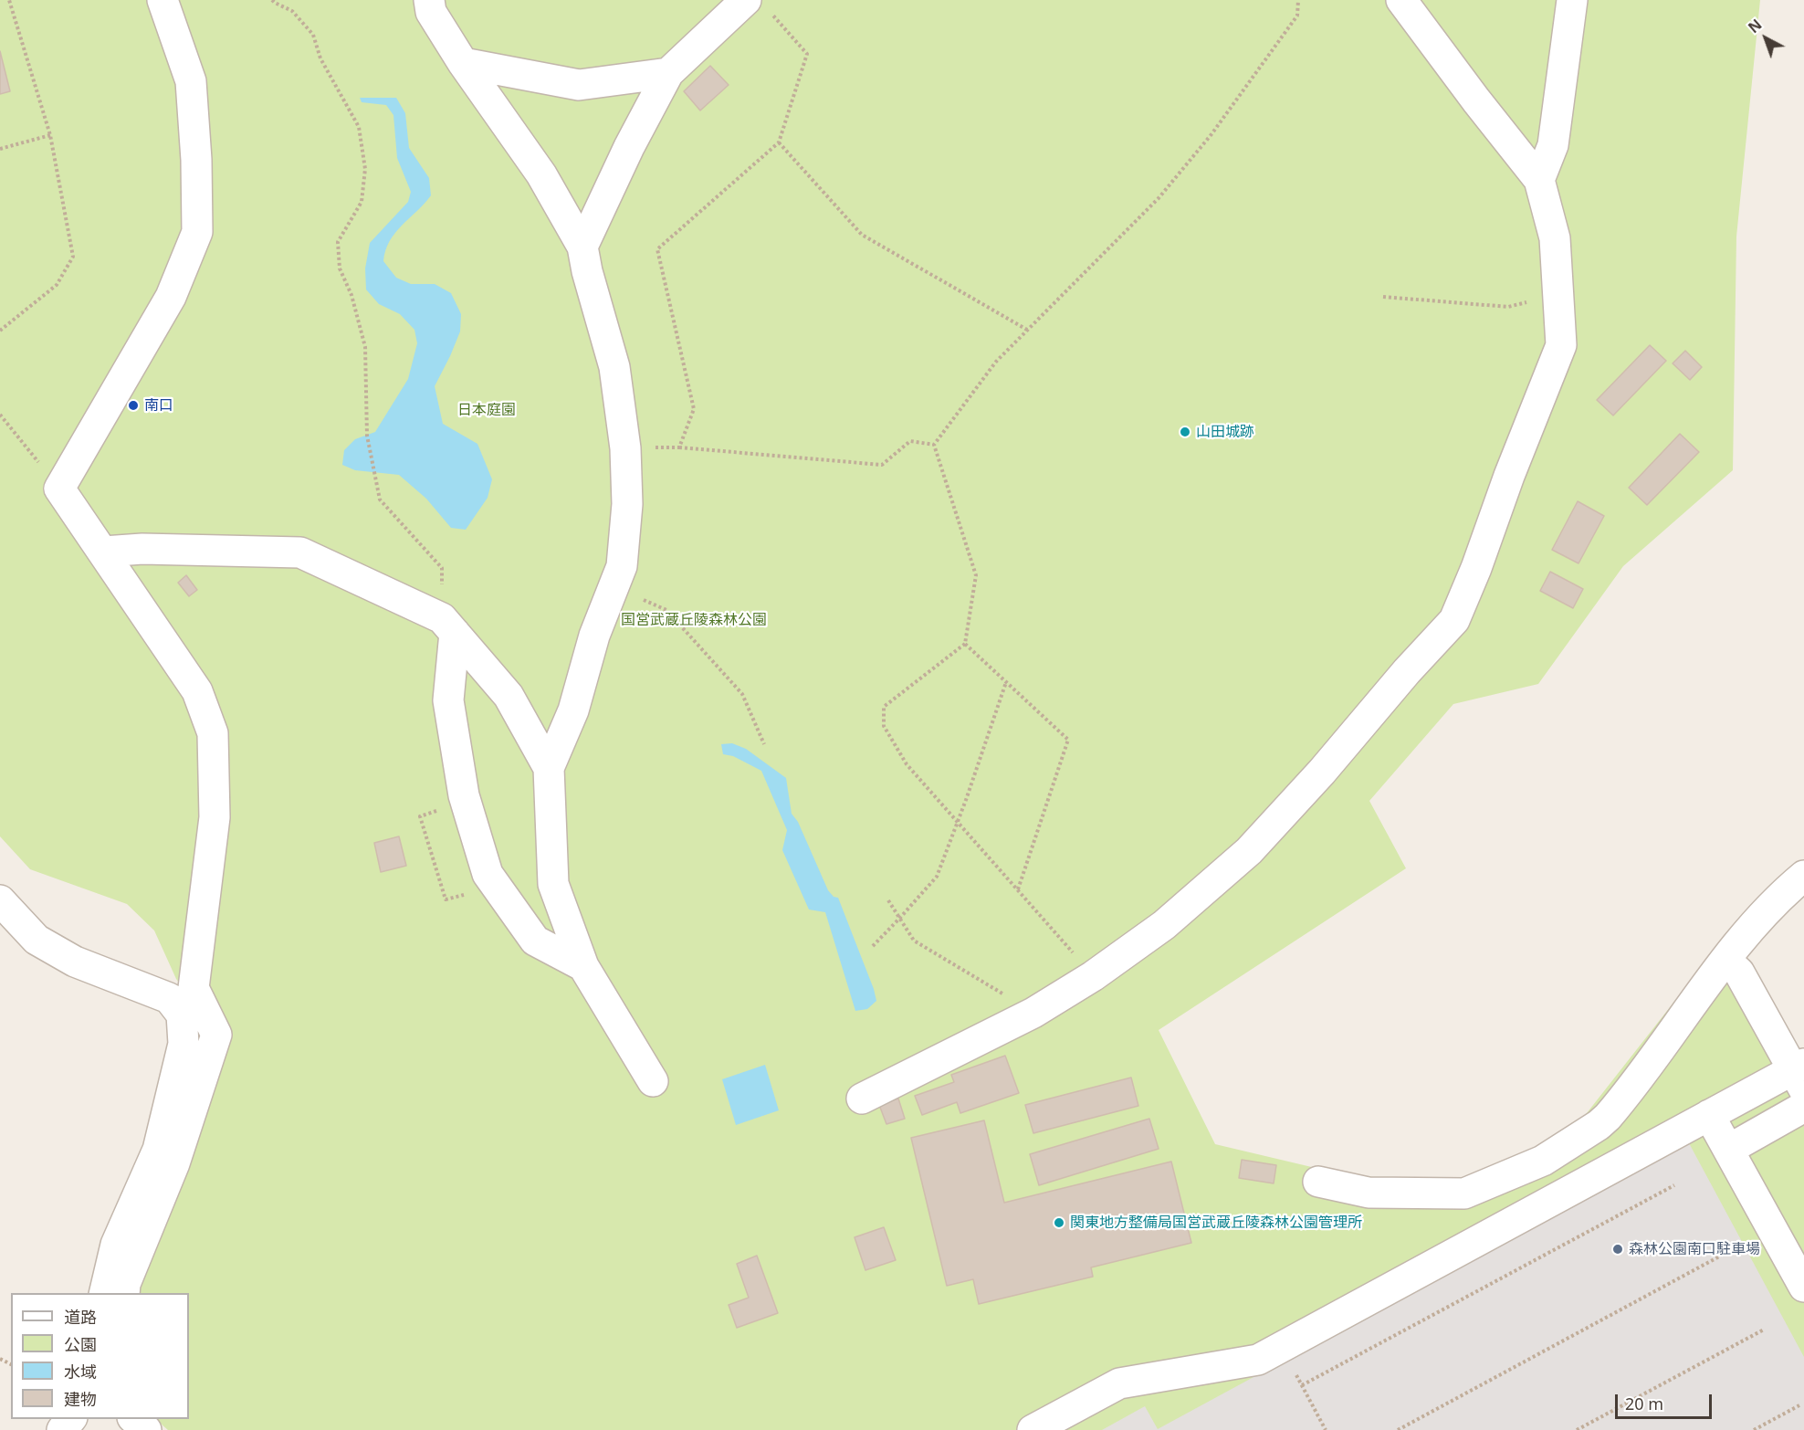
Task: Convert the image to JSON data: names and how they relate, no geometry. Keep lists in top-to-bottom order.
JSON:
{
  "parks": ["日本庭園", "国営武蔵丘陵森林公園"],
  "places": [
    "南口",
    "山田城跡",
    "関東地方整備局国営武蔵丘陵森林公園管理所",
    "森林公園南口駐車場"
  ],
  "legend": [
    "道路",
    "公園",
    "水域",
    "建物"
  ],
  "scale_bar": "20 m",
  "north": "top left"
}
